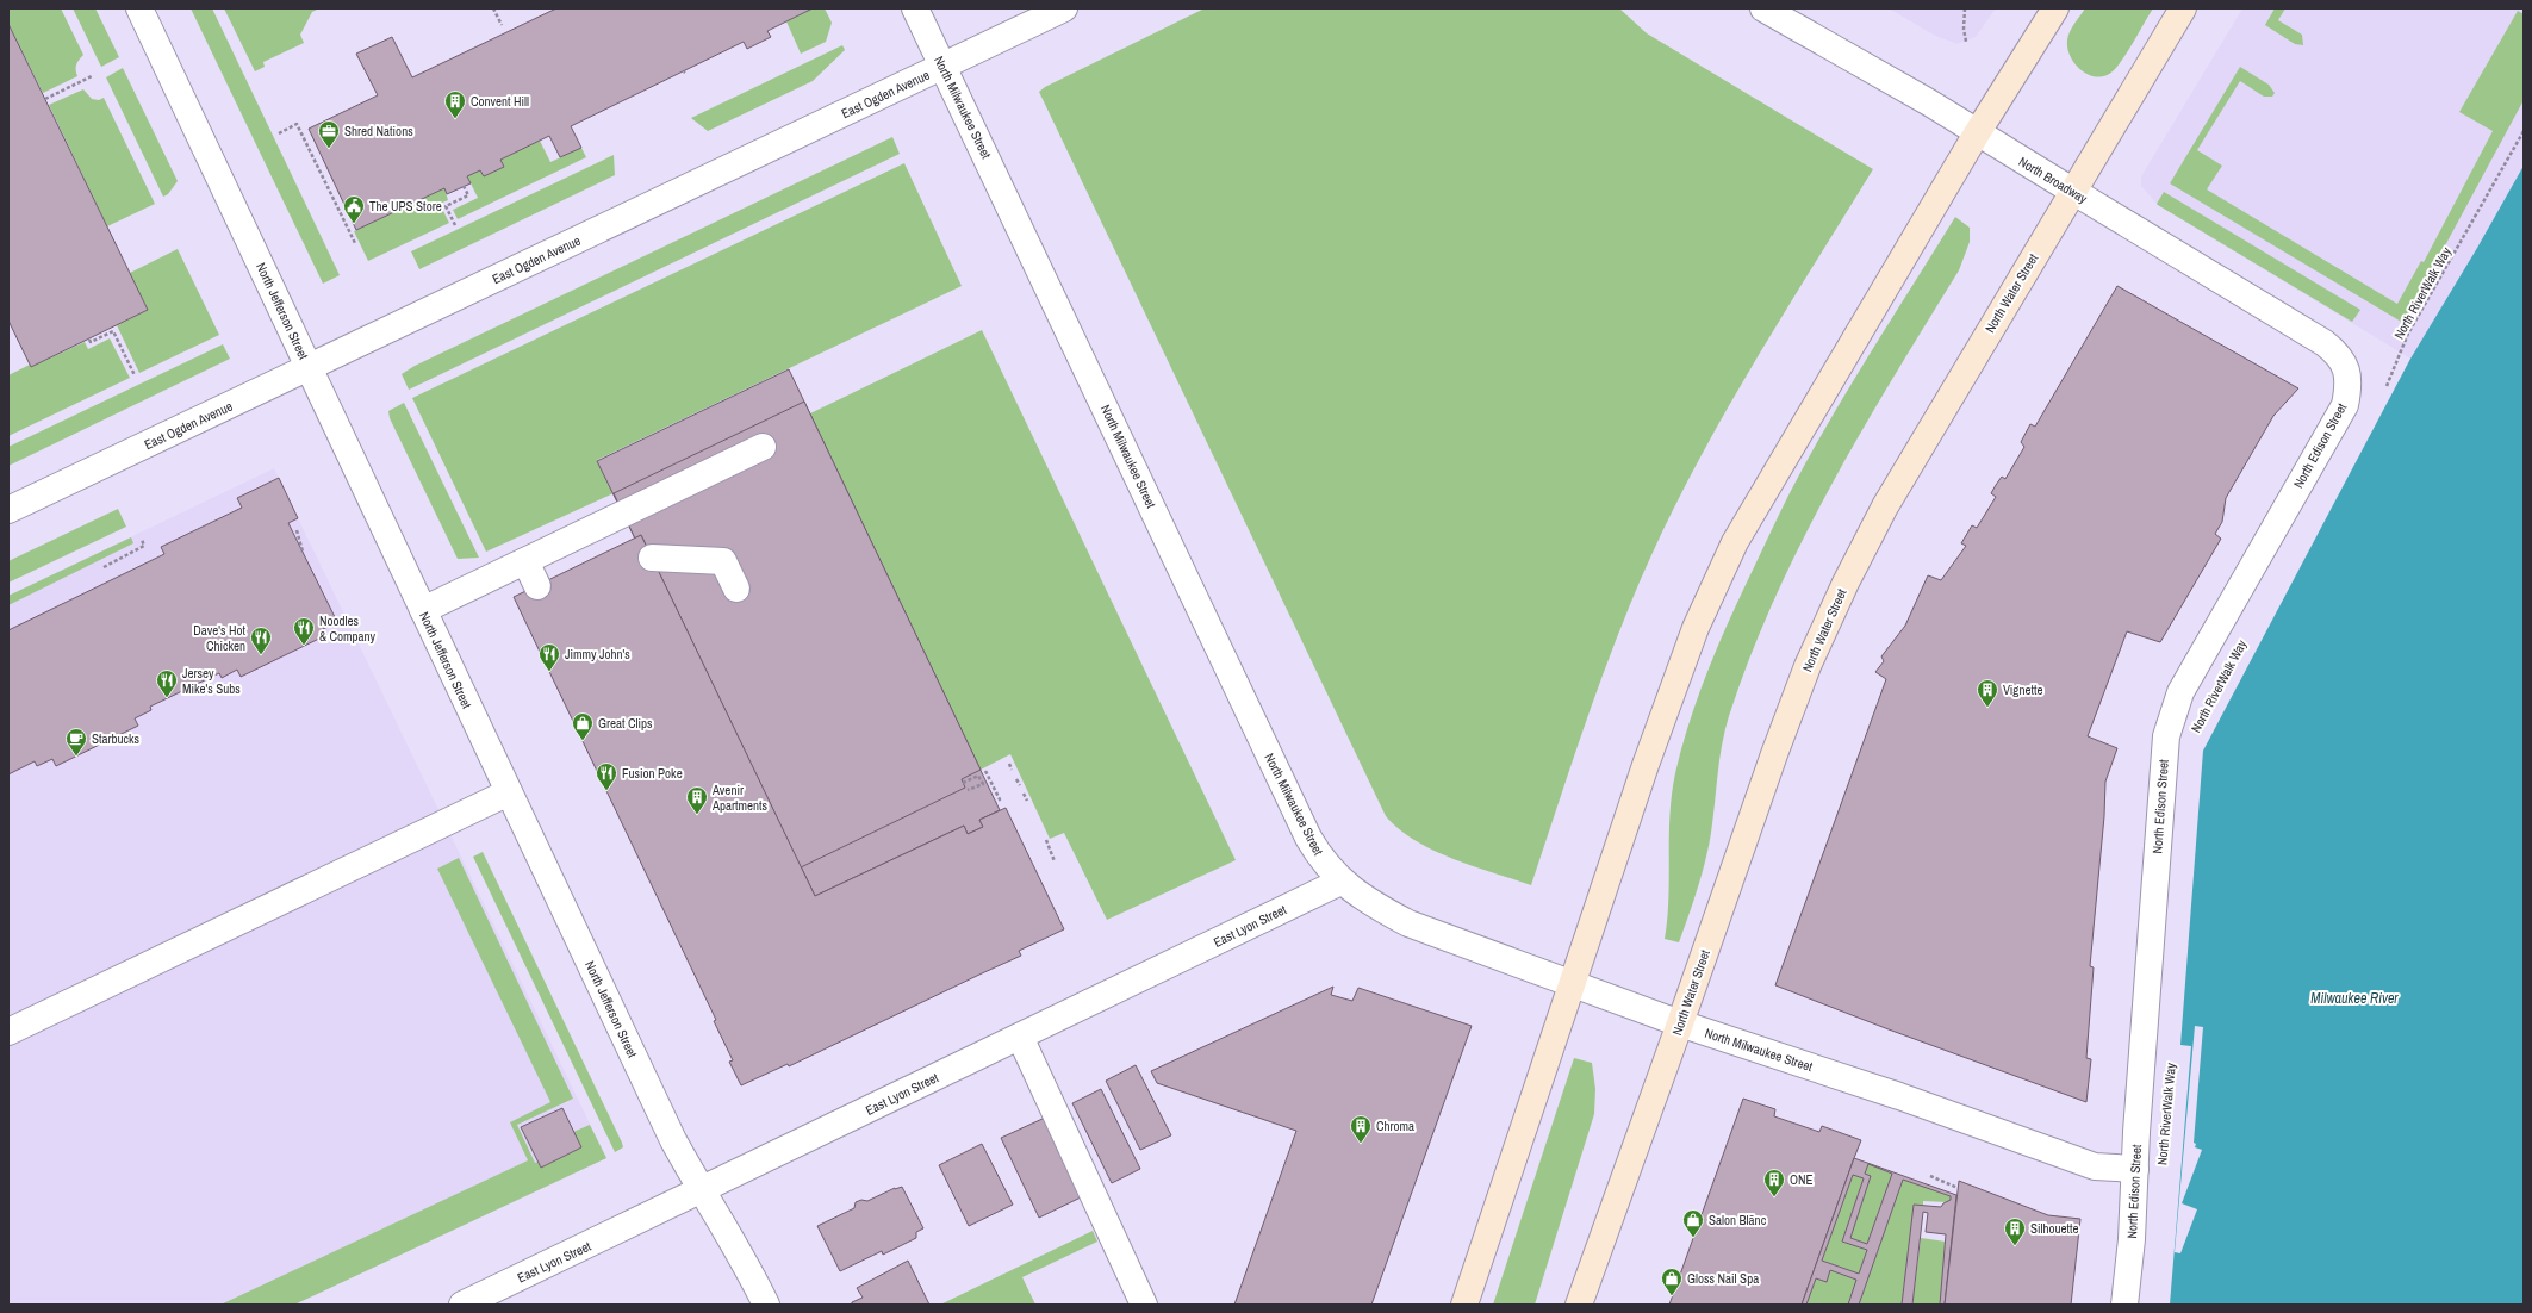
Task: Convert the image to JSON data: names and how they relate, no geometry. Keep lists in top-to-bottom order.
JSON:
{
  "streets": {
    "main road": ["North Water Street"],
    "street": [
      "East Ogden Avenue",
      "North Milwaukee Street",
      "North Broadway",
      "North Jefferson Street",
      "North Edison Street",
      "East Lyon Street"
    ],
    "path": ["North RiverWalk Way"]
  },
  "crossings": [
    ["East Ogden Avenue", "North Milwaukee Street"],
    ["East Ogden Avenue", "North Jefferson Street"],
    ["North Milwaukee Street", "North Water Street"],
    ["North Milwaukee Street", "North Edison Street"],
    ["North Milwaukee Street", "East Lyon Street"],
    ["North Broadway", "North Water Street"],
    ["North Broadway", "North Edison Street"],
    ["North Jefferson Street", "East Lyon Street"]
  ],
  "water": ["Milwaukee River"],
  "places": {
    "building": [
      "Convent Hill",
      "Vignette",
      "Avenir Apartments",
      "Chroma",
      "ONE",
      "Silhouette"
    ],
    "office": ["Shred Nations"],
    "public building": ["The UPS Store"],
    "restaurant": [
      "Noodles & Company",
      "Dave's Hot Chicken",
      "Jimmy John's",
      "Jersey Mike's Subs",
      "Fusion Poke"
    ],
    "shop": ["Great Clips", "Salon Blānc", "Gloss Nail Spa"],
    "cafe": ["Starbucks"]
  }
}
